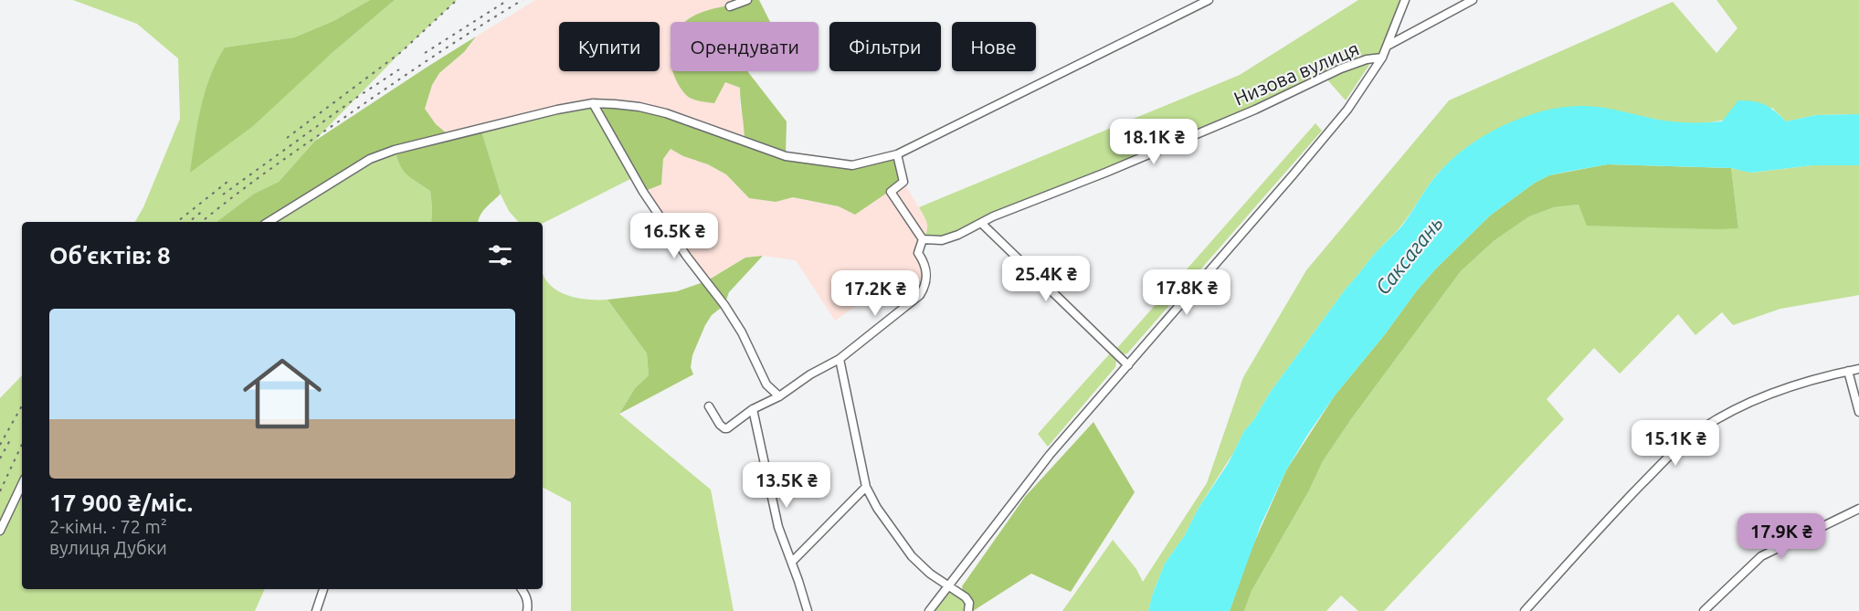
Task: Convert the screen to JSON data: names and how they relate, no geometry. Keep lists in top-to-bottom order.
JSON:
{
  "streets": {
    "street": ["Низова вулиця"]
  },
  "water": ["Саксагань"],
  "page": {
    "chip": [
      "Купити",
      "Орендувати",
      "Фільтри",
      "Нове"
    ],
    "price": [
      "18.1K ₴",
      "16.5K ₴",
      "25.4K ₴",
      "17.8K ₴",
      "17.2K ₴",
      "15.1K ₴",
      "13.5K ₴",
      "17.9K ₴"
    ],
    "heading": "Об’єктів: 8",
    "list": [
      {
        "name": "17 900 ₴/міс.",
        "note": "2-кімн. · 72 m² · вулиця Дубки"
      }
    ]
  }
}
